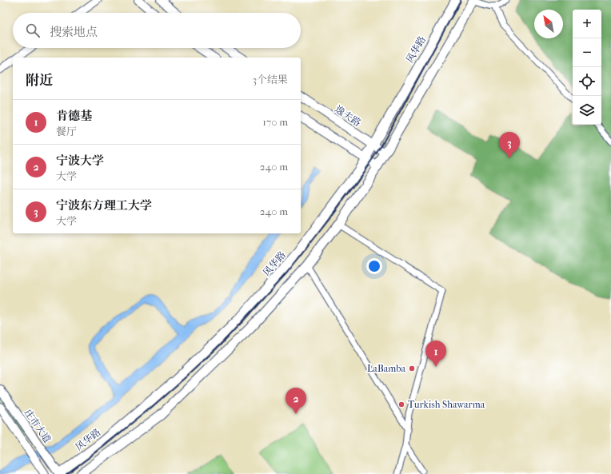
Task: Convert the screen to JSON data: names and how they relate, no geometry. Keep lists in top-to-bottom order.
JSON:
{
  "streets": {
    "main road": ["风华路", "逸夫路", "庄市大道"]
  },
  "crossings": [
    ["风华路", "逸夫路"],
    ["风华路", "庄市大道"]
  ],
  "places": ["LaBamba", "Turkish Shawarma"],
  "north": "top left",
  "page": {
    "map_buttons": ["+", "−"],
    "search": "搜索地点",
    "heading": ["附近", "3个结果"],
    "list": [
      {
        "mark": "1",
        "name": "肯德基",
        "note": "餐厅",
        "value": "170 m"
      },
      {
        "mark": "2",
        "name": "宁波大学",
        "note": "大学",
        "value": "240 m"
      },
      {
        "mark": "3",
        "name": "宁波东方理工大学",
        "note": "大学",
        "value": "240 m"
      }
    ],
    "pins": ["3", "1", "2"]
  }
}
